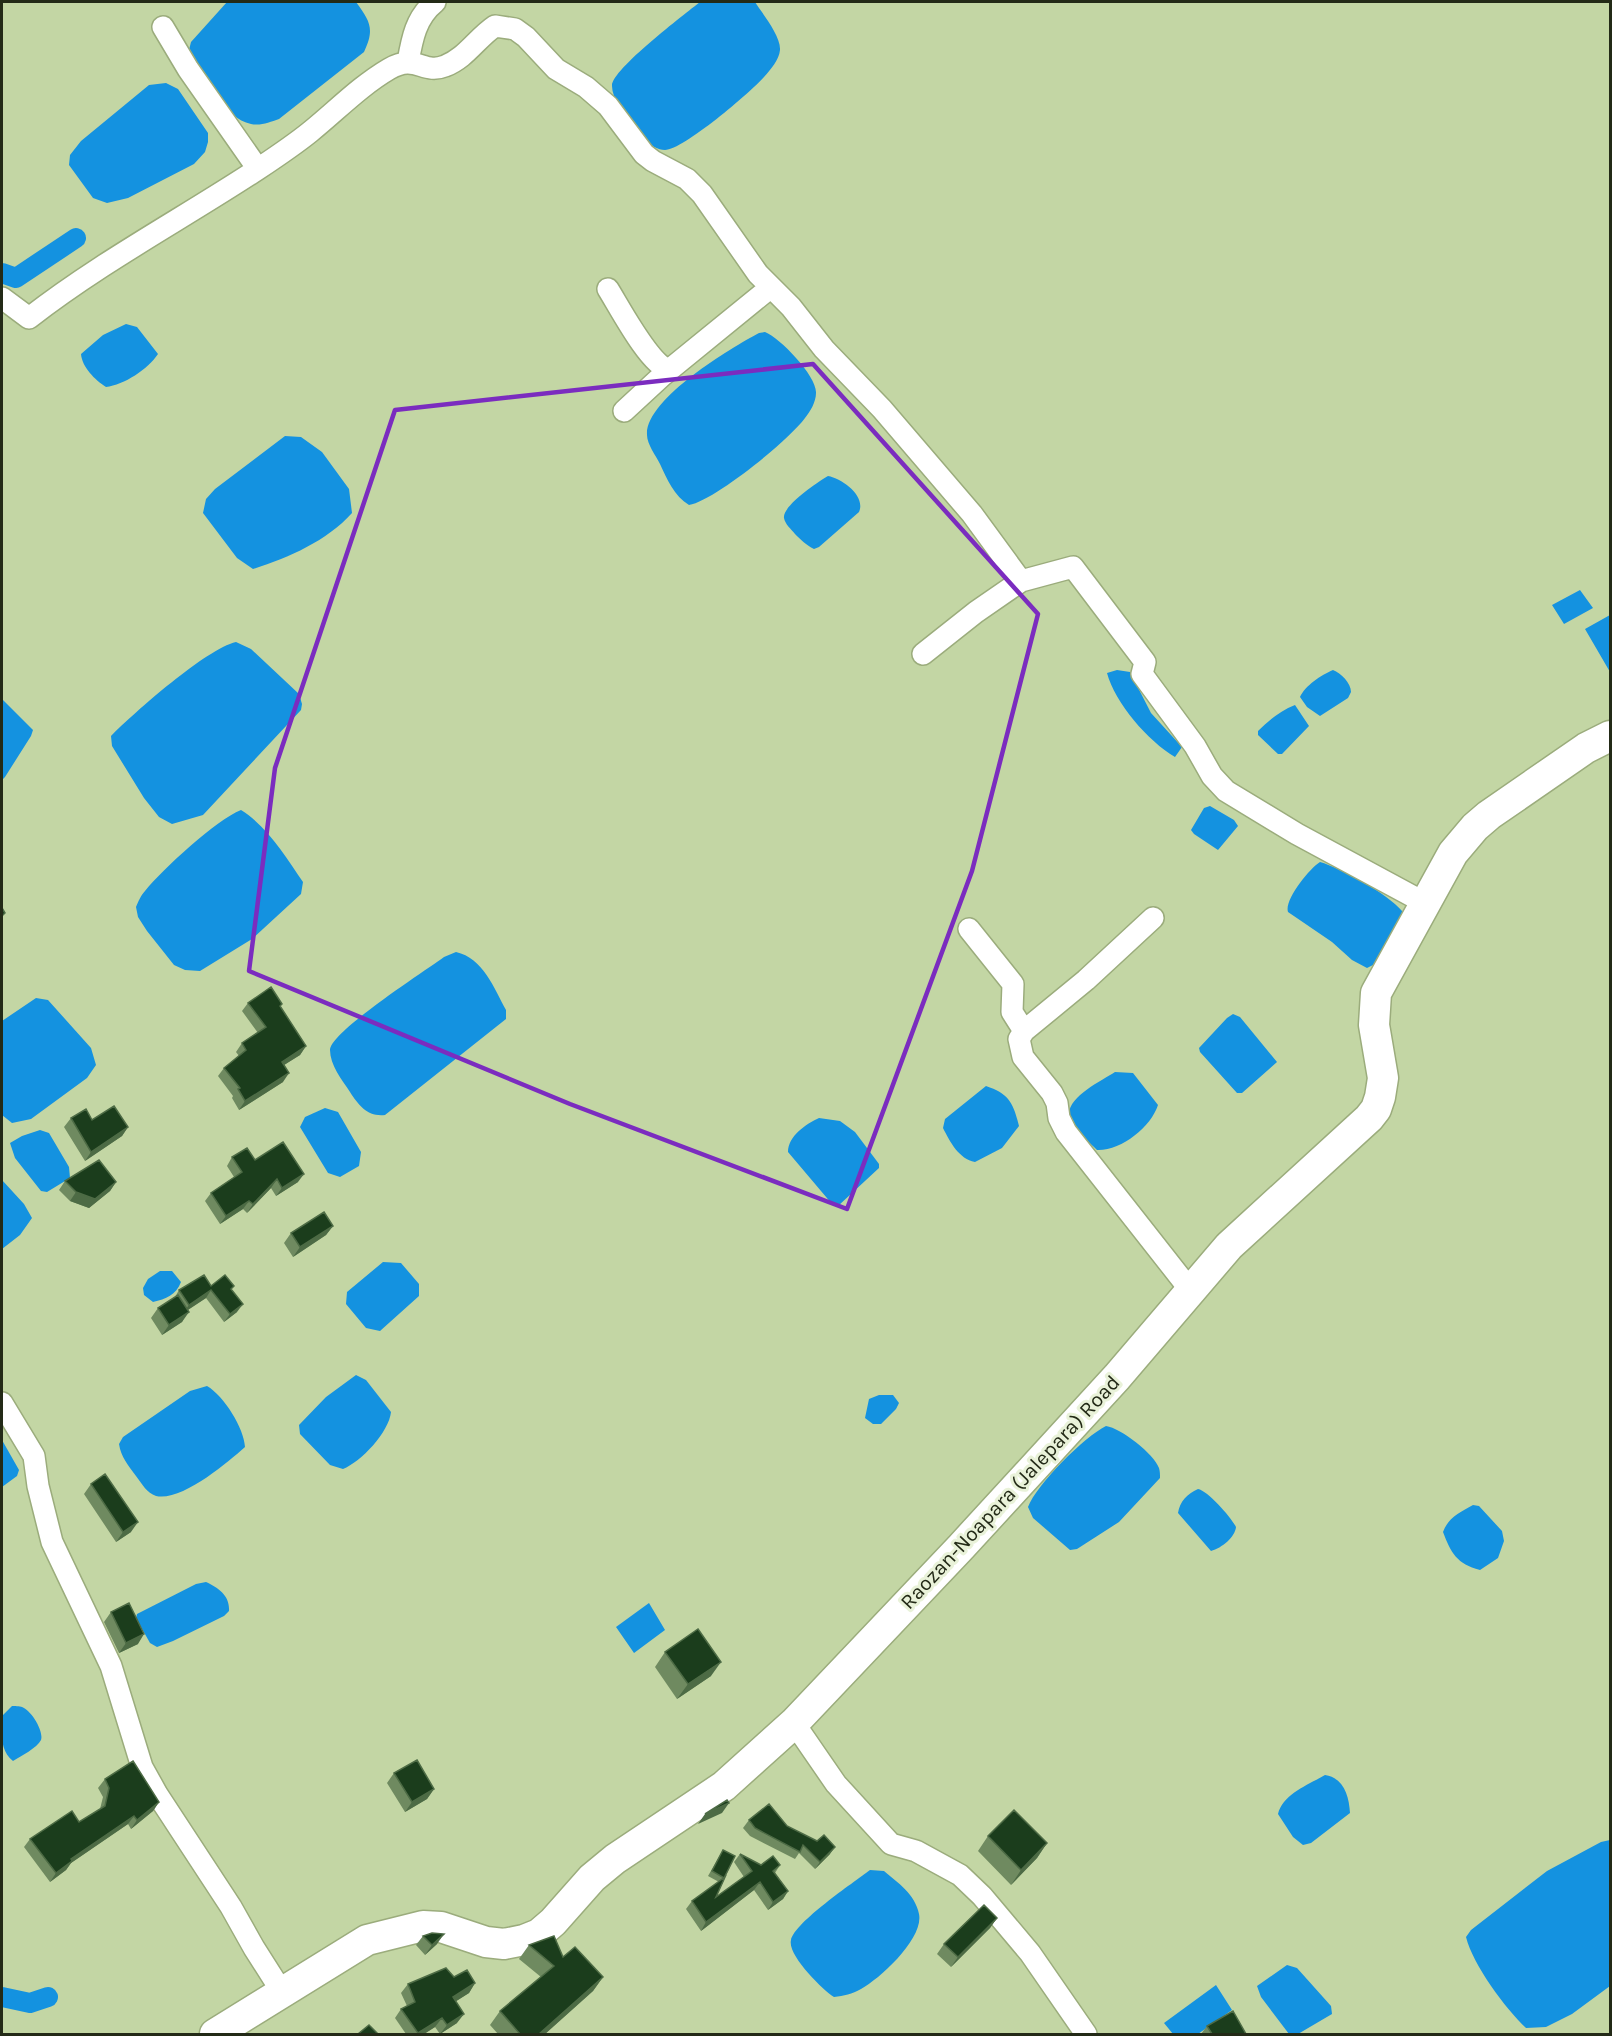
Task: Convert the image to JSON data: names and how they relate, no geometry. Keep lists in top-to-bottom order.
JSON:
{
  "streets": {
    "main road": ["Raozan-Noapara (Jalepara) Road"]
  }
}
